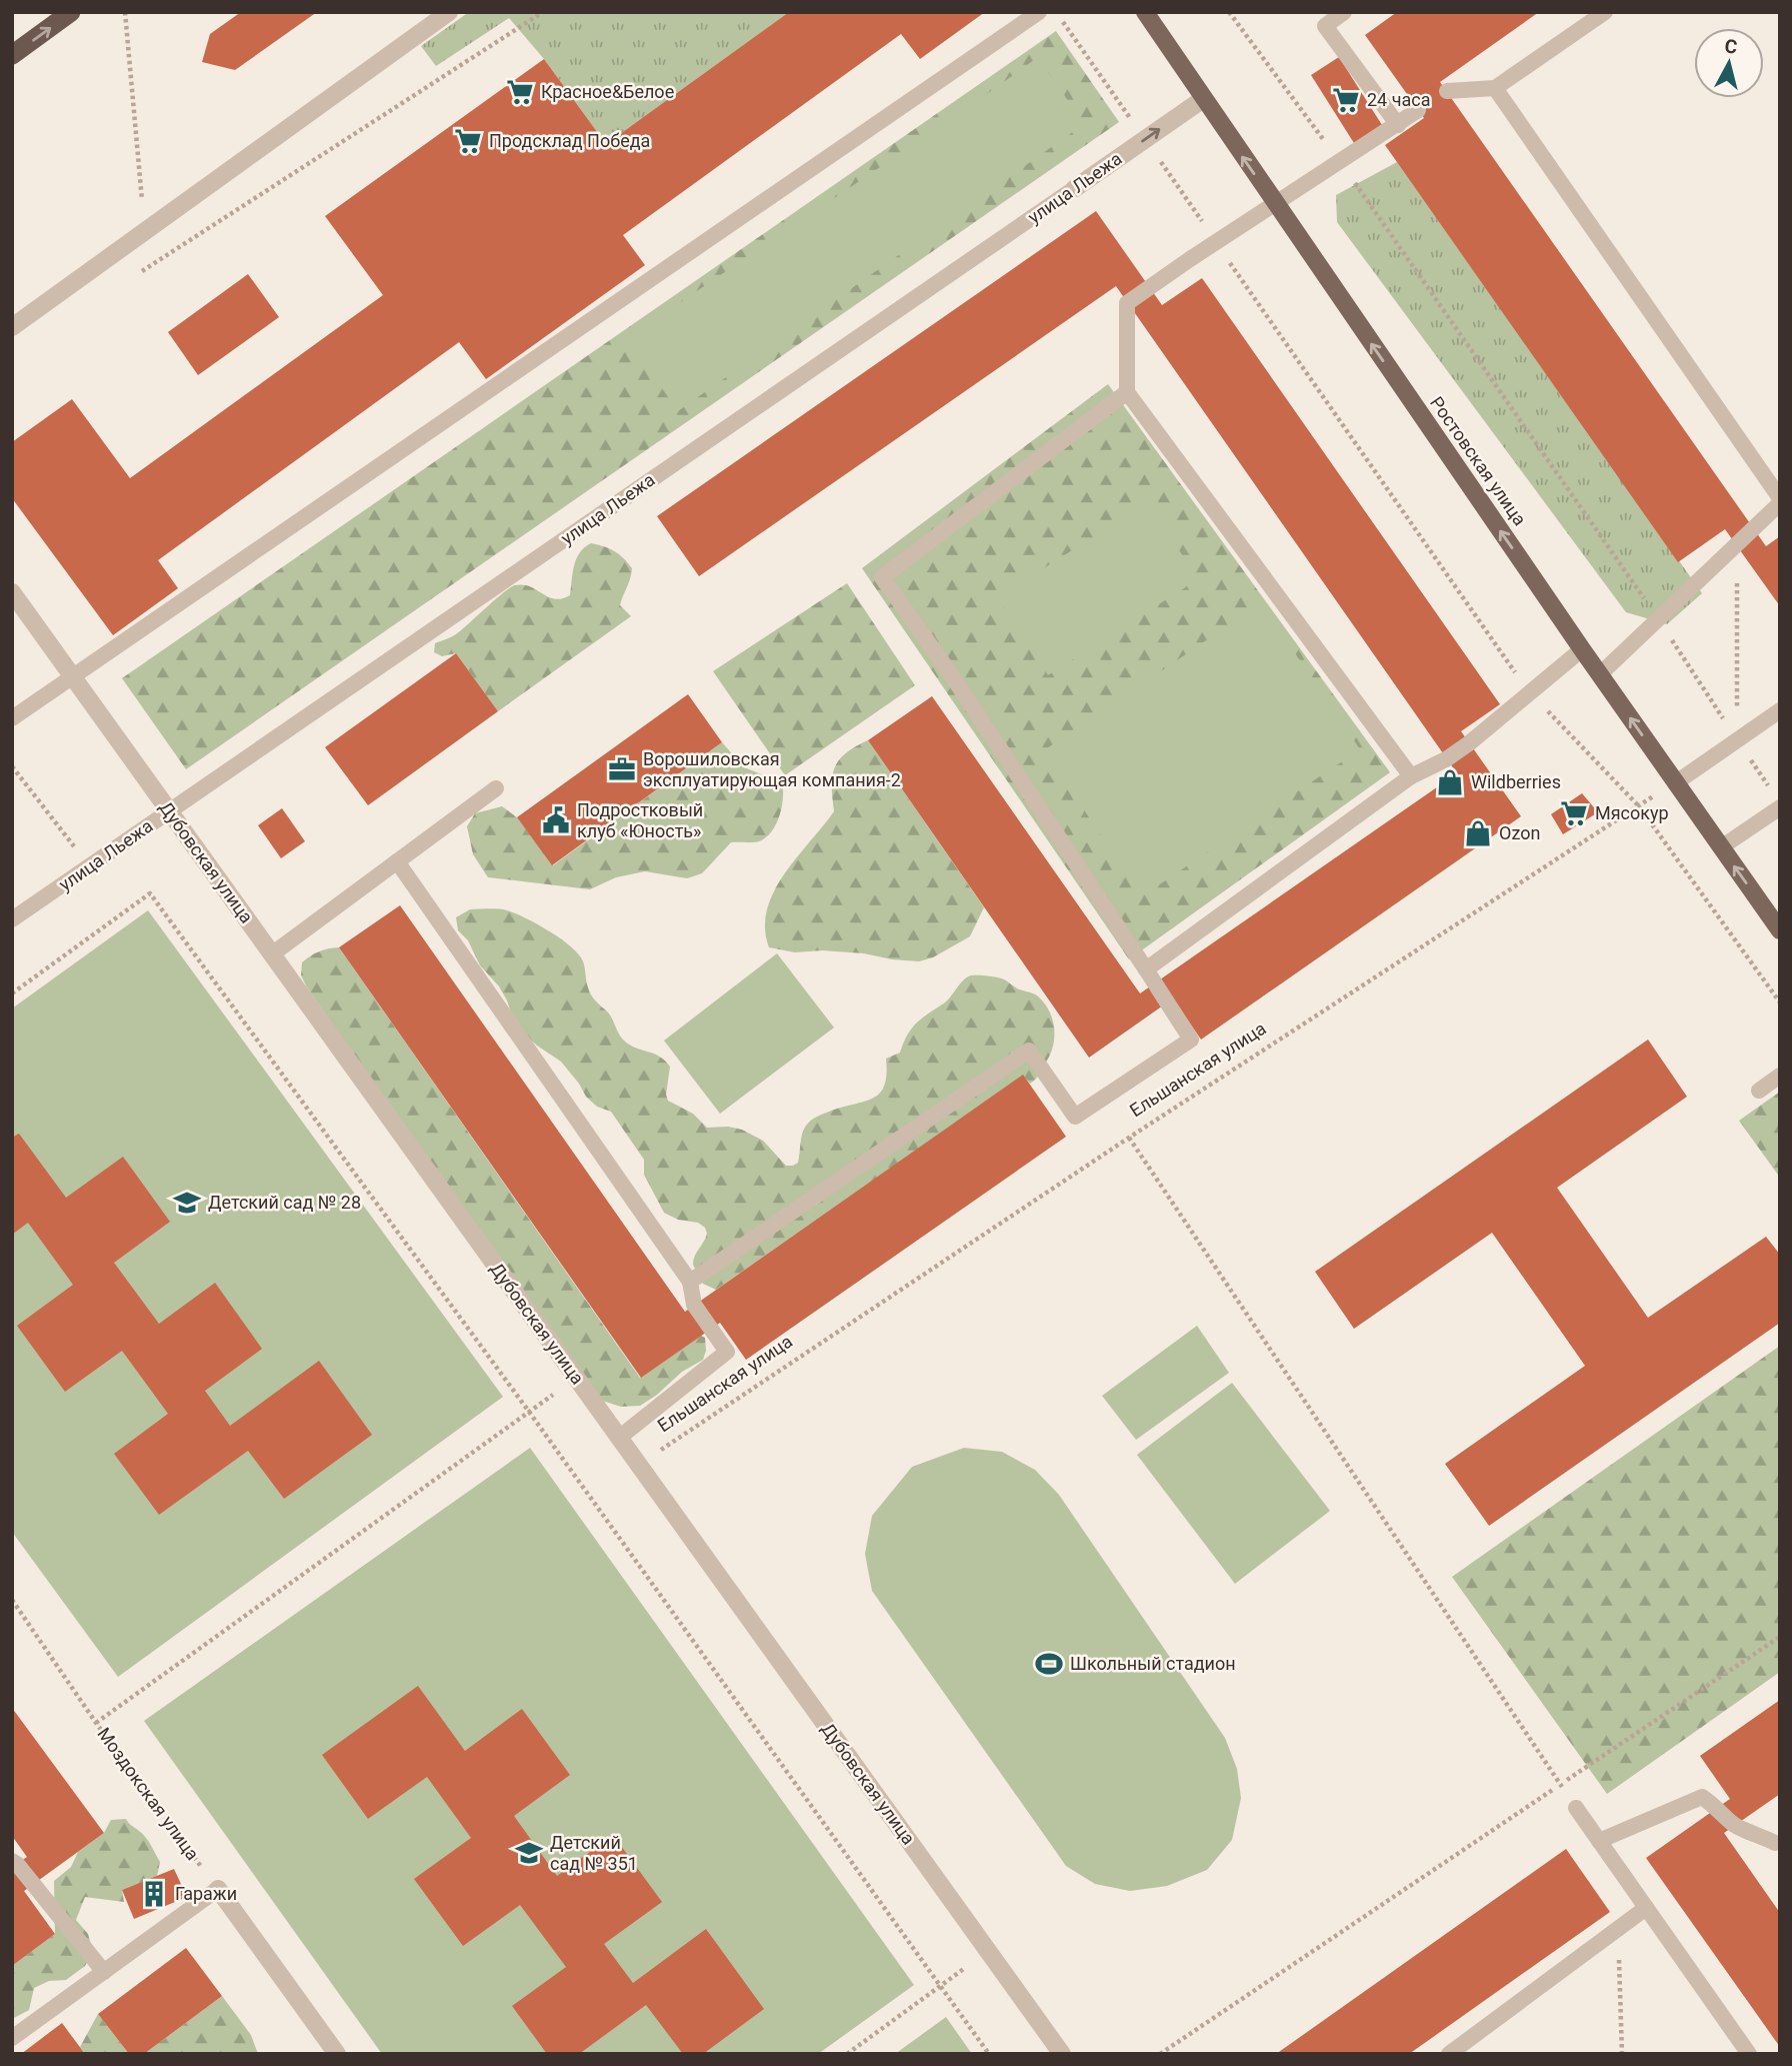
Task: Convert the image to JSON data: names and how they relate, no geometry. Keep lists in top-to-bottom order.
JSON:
{
  "streets": {
    "main road": ["Ростовская улица"],
    "street": ["улица Льежа", "Дубовская улица"],
    "path": ["Ельшанская улица", "Моздокская улица"]
  },
  "crossings": [
    ["улица Льежа", "Ростовская улица"],
    ["улица Льежа", "Дубовская улица"],
    ["Ростовская улица", "Ельшанская улица"],
    ["Дубовская улица", "Ельшанская улица"]
  ],
  "one_way": ["Ростовская улица"],
  "places": {
    "supermarket": [
      "Красное&Белое",
      "24 часа",
      "Продсклад Победа",
      "Мясокур"
    ],
    "office": ["Ворошиловская эксплуатирующая компания-2"],
    "shop": ["Wildberries", "Ozon"],
    "public building": ["Подростковый клуб «Юность»"],
    "school or university": ["Детский сад № 28", "Детский сад № 351"],
    "sports": ["Школьный стадион"],
    "building": ["Гаражи"]
  },
  "north": "top"
}
